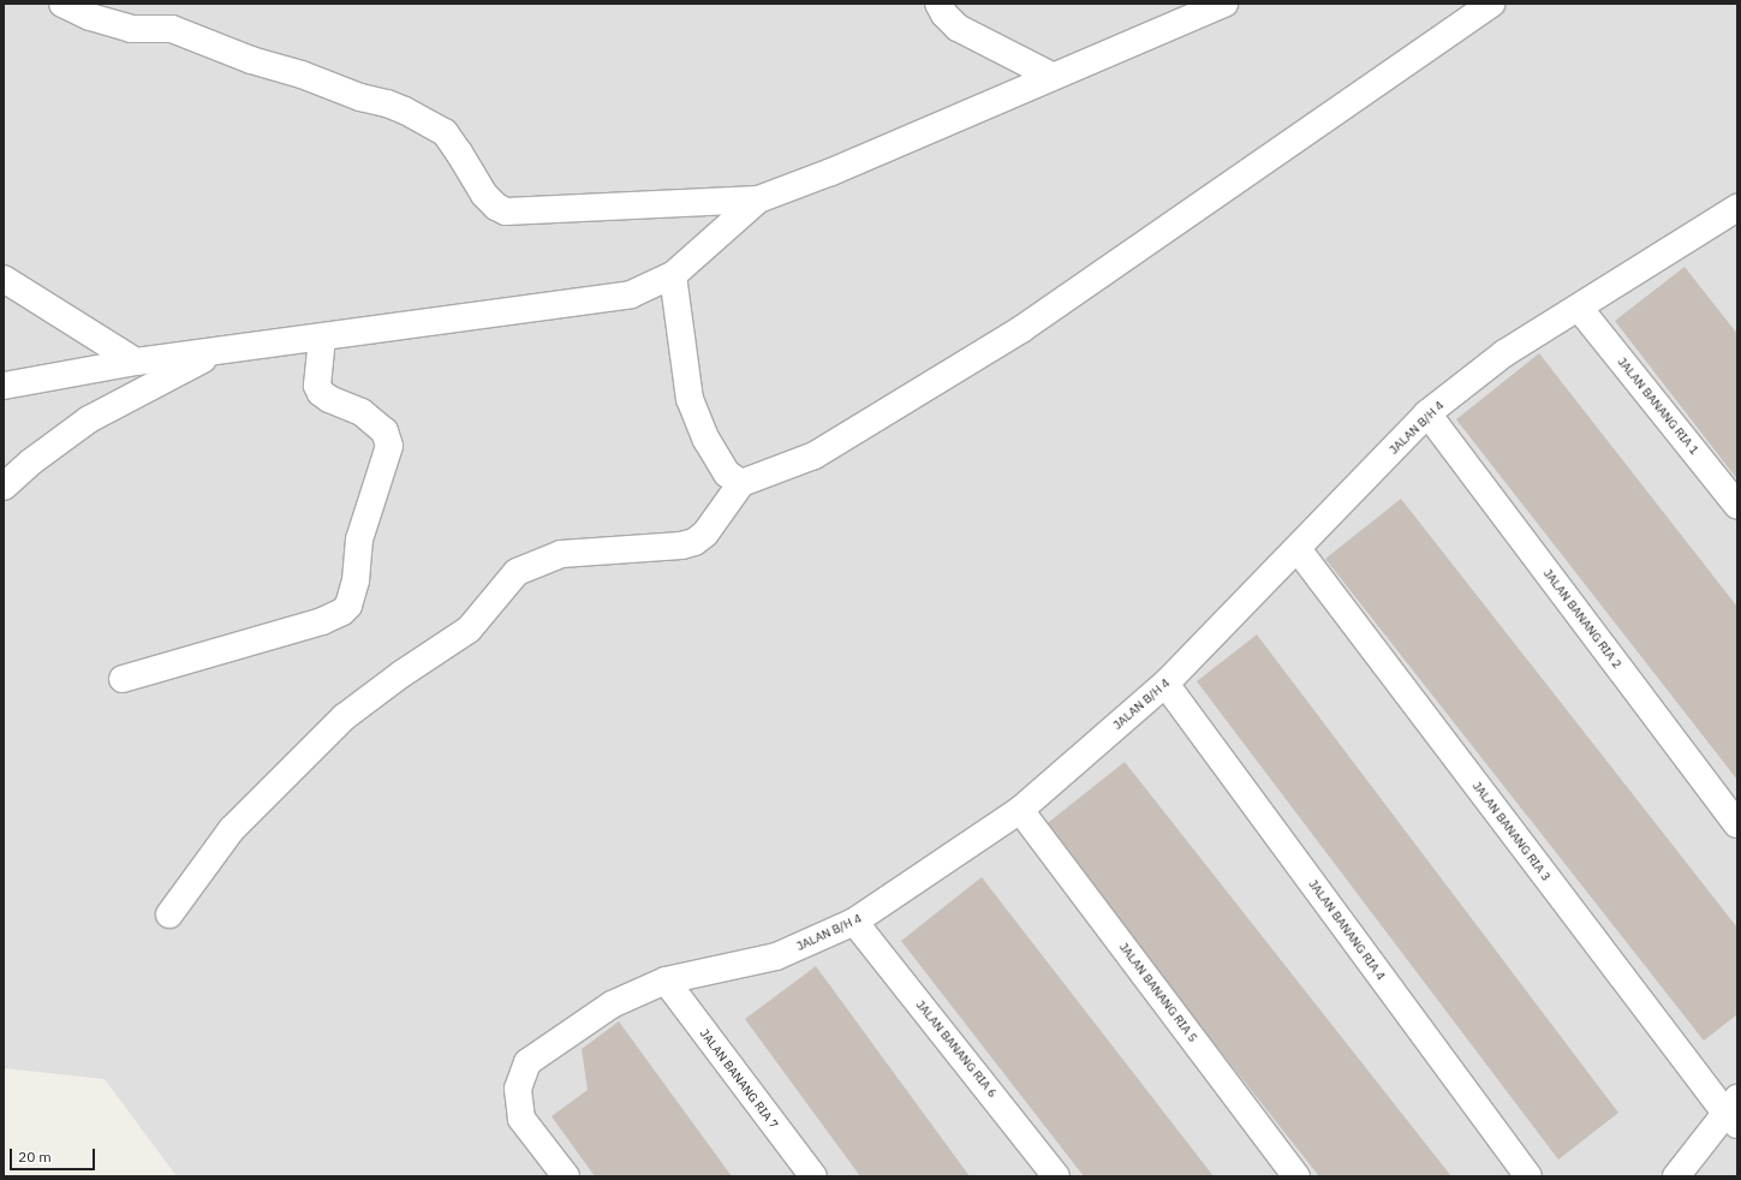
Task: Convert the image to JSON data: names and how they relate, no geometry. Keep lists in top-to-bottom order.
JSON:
{
  "streets": {
    "street": [
      "JALAN BANANG RIA 1",
      "JALAN B/H 4",
      "JALAN BANANG RIA 2",
      "JALAN BANANG RIA 3",
      "JALAN BANANG RIA 4",
      "JALAN BANANG RIA 5",
      "JALAN BANANG RIA 6",
      "JALAN BANANG RIA 7"
    ]
  },
  "crossings": [
    ["JALAN BANANG RIA 1", "JALAN B/H 4"],
    ["JALAN B/H 4", "JALAN BANANG RIA 2"],
    ["JALAN B/H 4", "JALAN BANANG RIA 3"],
    ["JALAN B/H 4", "JALAN BANANG RIA 4"],
    ["JALAN B/H 4", "JALAN BANANG RIA 5"],
    ["JALAN B/H 4", "JALAN BANANG RIA 6"],
    ["JALAN B/H 4", "JALAN BANANG RIA 7"]
  ],
  "scale_bar": "20 m"
}
